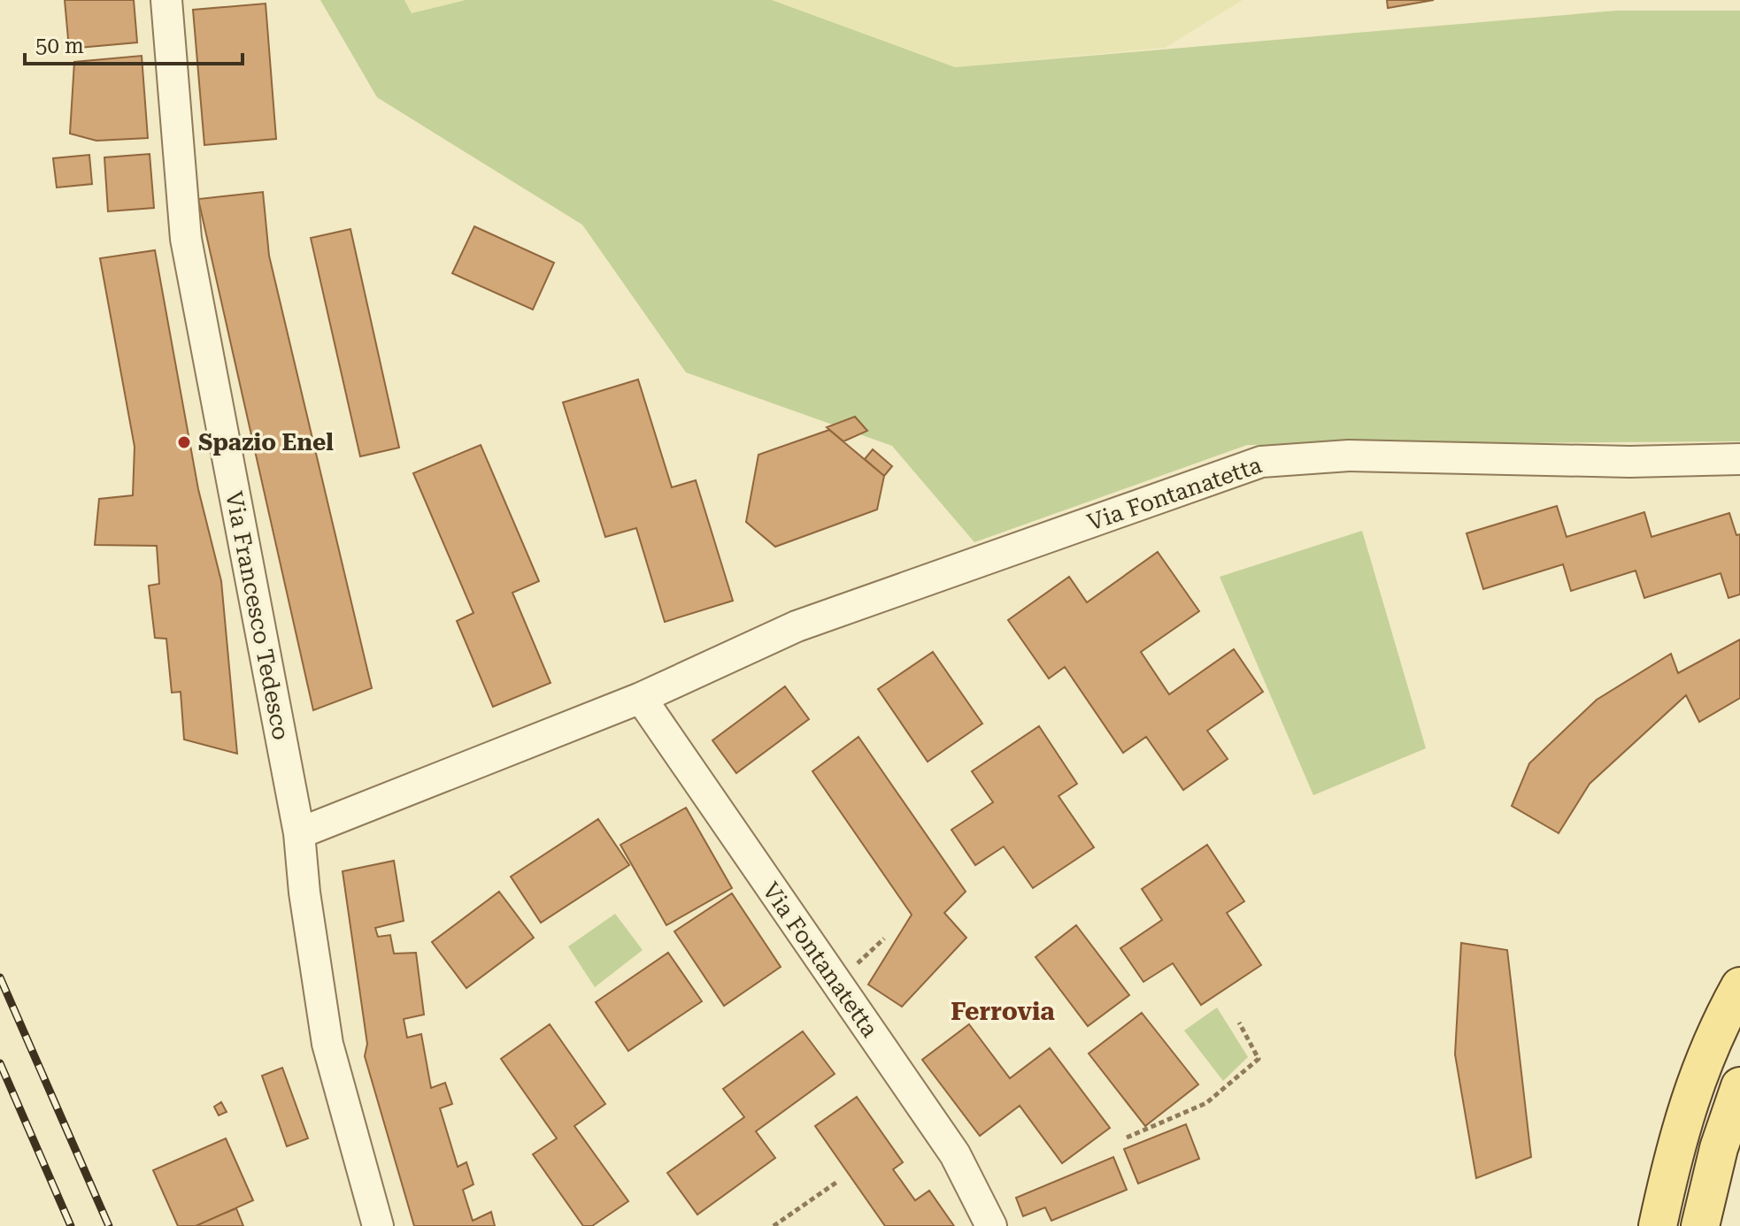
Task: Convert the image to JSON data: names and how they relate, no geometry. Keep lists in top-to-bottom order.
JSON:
{
  "streets": {
    "street": ["Via Fontanatetta", "Via Francesco Tedesco"]
  },
  "crossings": [
    ["Via Fontanatetta", "Via Francesco Tedesco"]
  ],
  "districts": ["Ferrovia"],
  "places": ["Spazio Enel"],
  "scale_bar": "50 m"
}
